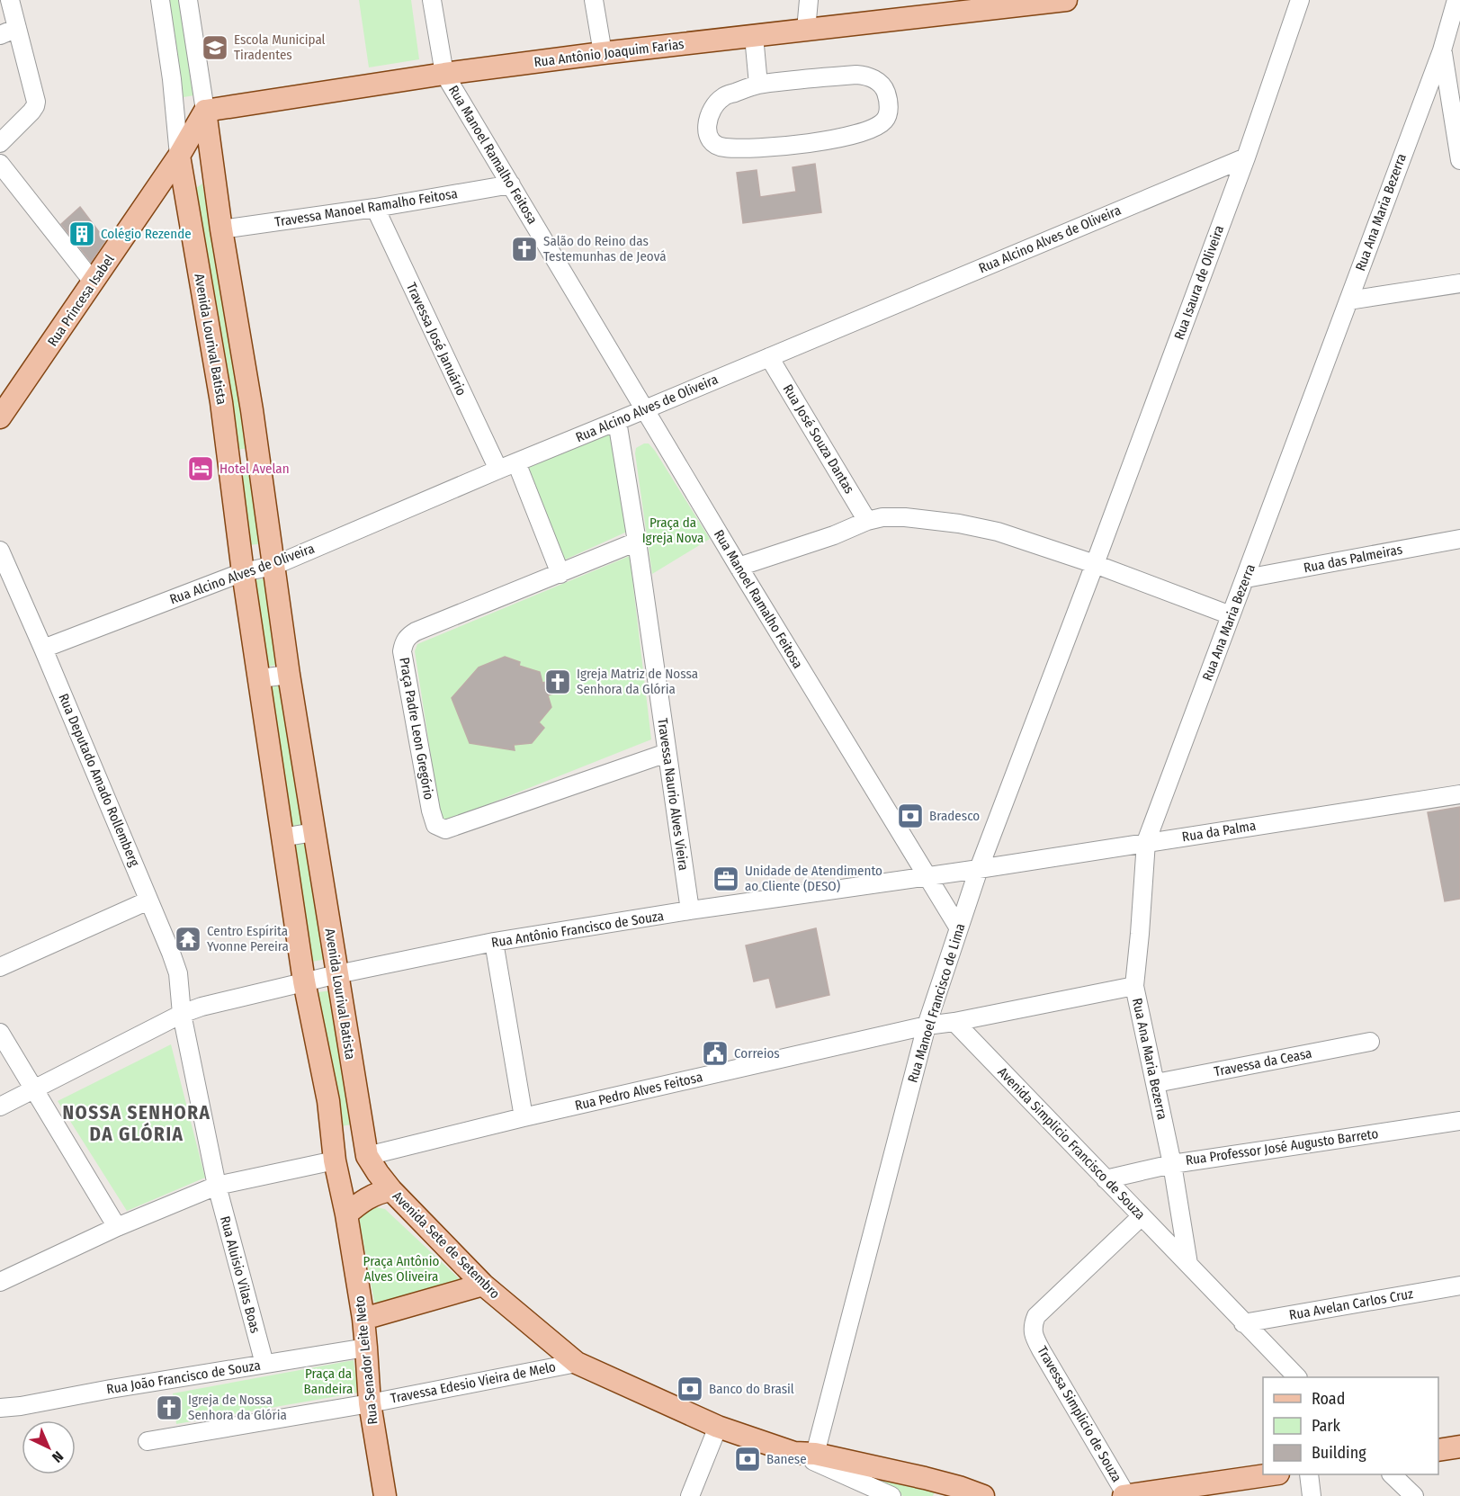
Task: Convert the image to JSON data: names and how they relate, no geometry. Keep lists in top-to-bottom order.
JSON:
{
  "streets": {
    "main road": [
      "Rua Antônio Joaquim Farias",
      "Rua Princesa Isabel",
      "Avenida Lourival Batista",
      "Avenida Sete de Setembro",
      "Rua Senador Leite Neto"
    ],
    "street": [
      "Rua Manoel Ramalho Feitosa",
      "Travessa Manoel Ramalho Feitosa",
      "Rua Ana Maria Bezerra",
      "Rua Alcino Alves de Oliveira",
      "Rua Isaura de Oliveira",
      "Travessa José Januário",
      "Rua José Souza Dantas",
      "Rua das Palmeiras",
      "Praça Padre Leon Gregório",
      "Rua Deputado Amado Rollemberg",
      "Travessa Naurio Alves Vieira",
      "Rua da Palma",
      "Rua Antônio Francisco de Souza",
      "Rua Manoel Francisco de Lima",
      "Travessa da Ceasa",
      "Rua Pedro Alves Feitosa",
      "Avenida Simplicio Francisco de Souza",
      "Rua Professor José Augusto Barreto",
      "Rua Aluisio Vilas Boas",
      "Rua Avelan Carlos Cruz",
      "Rua João Francisco de Souza",
      "Travessa Edesio Vieira de Melo",
      "Travessa Simplicio de Souza"
    ]
  },
  "crossings": [
    ["Rua Antônio Joaquim Farias", "Rua Manoel Ramalho Feitosa"],
    ["Rua Antônio Joaquim Farias", "Avenida Lourival Batista"],
    ["Rua Manoel Ramalho Feitosa", "Travessa Manoel Ramalho Feitosa"],
    ["Rua Manoel Ramalho Feitosa", "Rua Alcino Alves de Oliveira"],
    ["Rua Manoel Ramalho Feitosa", "Rua Antônio Francisco de Souza"],
    ["Rua Manoel Ramalho Feitosa", "Rua Manoel Francisco de Lima"],
    ["Travessa Manoel Ramalho Feitosa", "Avenida Lourival Batista"],
    ["Travessa Manoel Ramalho Feitosa", "Travessa José Januário"],
    ["Rua Ana Maria Bezerra", "Rua das Palmeiras"],
    ["Rua Ana Maria Bezerra", "Rua da Palma"],
    ["Rua Ana Maria Bezerra", "Travessa da Ceasa"],
    ["Rua Ana Maria Bezerra", "Rua Pedro Alves Feitosa"],
    ["Rua Ana Maria Bezerra", "Avenida Simplicio Francisco de Souza"],
    ["Rua Ana Maria Bezerra", "Rua Professor José Augusto Barreto"],
    ["Rua Alcino Alves de Oliveira", "Rua Isaura de Oliveira"],
    ["Rua Alcino Alves de Oliveira", "Avenida Lourival Batista"],
    ["Rua Alcino Alves de Oliveira", "Travessa José Januário"],
    ["Rua Alcino Alves de Oliveira", "Rua José Souza Dantas"],
    ["Rua Alcino Alves de Oliveira", "Rua Deputado Amado Rollemberg"],
    ["Rua Alcino Alves de Oliveira", "Travessa Naurio Alves Vieira"],
    ["Rua Isaura de Oliveira", "Rua Manoel Francisco de Lima"],
    ["Rua Princesa Isabel", "Avenida Lourival Batista"],
    ["Avenida Lourival Batista", "Rua Antônio Francisco de Souza"],
    ["Avenida Lourival Batista", "Rua Pedro Alves Feitosa"],
    ["Avenida Lourival Batista", "Avenida Sete de Setembro"],
    ["Avenida Lourival Batista", "Rua Senador Leite Neto"],
    ["Praça Padre Leon Gregório", "Travessa Naurio Alves Vieira"],
    ["Rua Deputado Amado Rollemberg", "Rua Antônio Francisco de Souza"],
    ["Rua Deputado Amado Rollemberg", "Rua Aluisio Vilas Boas"],
    ["Travessa Naurio Alves Vieira", "Rua Antônio Francisco de Souza"],
    ["Rua da Palma", "Rua Antônio Francisco de Souza"],
    ["Rua da Palma", "Rua Manoel Francisco de Lima"],
    ["Rua Antônio Francisco de Souza", "Rua Manoel Francisco de Lima"],
    ["Rua Antônio Francisco de Souza", "Rua Aluisio Vilas Boas"],
    ["Rua Manoel Francisco de Lima", "Rua Pedro Alves Feitosa"],
    ["Rua Manoel Francisco de Lima", "Avenida Sete de Setembro"],
    ["Rua Pedro Alves Feitosa", "Avenida Simplicio Francisco de Souza"],
    ["Rua Pedro Alves Feitosa", "Avenida Sete de Setembro"],
    ["Avenida Simplicio Francisco de Souza", "Rua Professor José Augusto Barreto"],
    ["Avenida Simplicio Francisco de Souza", "Rua Avelan Carlos Cruz"],
    ["Avenida Simplicio Francisco de Souza", "Travessa Simplicio de Souza"],
    ["Avenida Sete de Setembro", "Travessa Edesio Vieira de Melo"],
    ["Rua Aluisio Vilas Boas", "Rua João Francisco de Souza"],
    ["Rua Senador Leite Neto", "Rua João Francisco de Souza"],
    ["Rua Senador Leite Neto", "Travessa Edesio Vieira de Melo"]
  ],
  "districts": ["NOSSA SENHORA DA GLÓRIA"],
  "parks": ["Praça da Igreja Nova", "Praça Antônio Alves Oliveira", "Praça da Bandeira"],
  "places": {
    "school or university": ["Escola Municipal Tiradentes"],
    "building": ["Colégio Rezende"],
    "church": ["Salão do Reino das Testemunhas de Jeová", "Igreja Matriz de Nossa Senhora da Glória", "Igreja de Nossa Senhora da Glória"],
    "hotel": ["Hotel Avelan"],
    "bank": ["Bradesco", "Banco do Brasil", "Banese"],
    "office": ["Unidade de Atendimento ao Cliente (DESO)"],
    "temple": ["Centro Espírita Yvonne Pereira"],
    "public building": ["Correios"]
  },
  "legend": ["Road", "Park", "Building"],
  "north": "bottom right"
}
